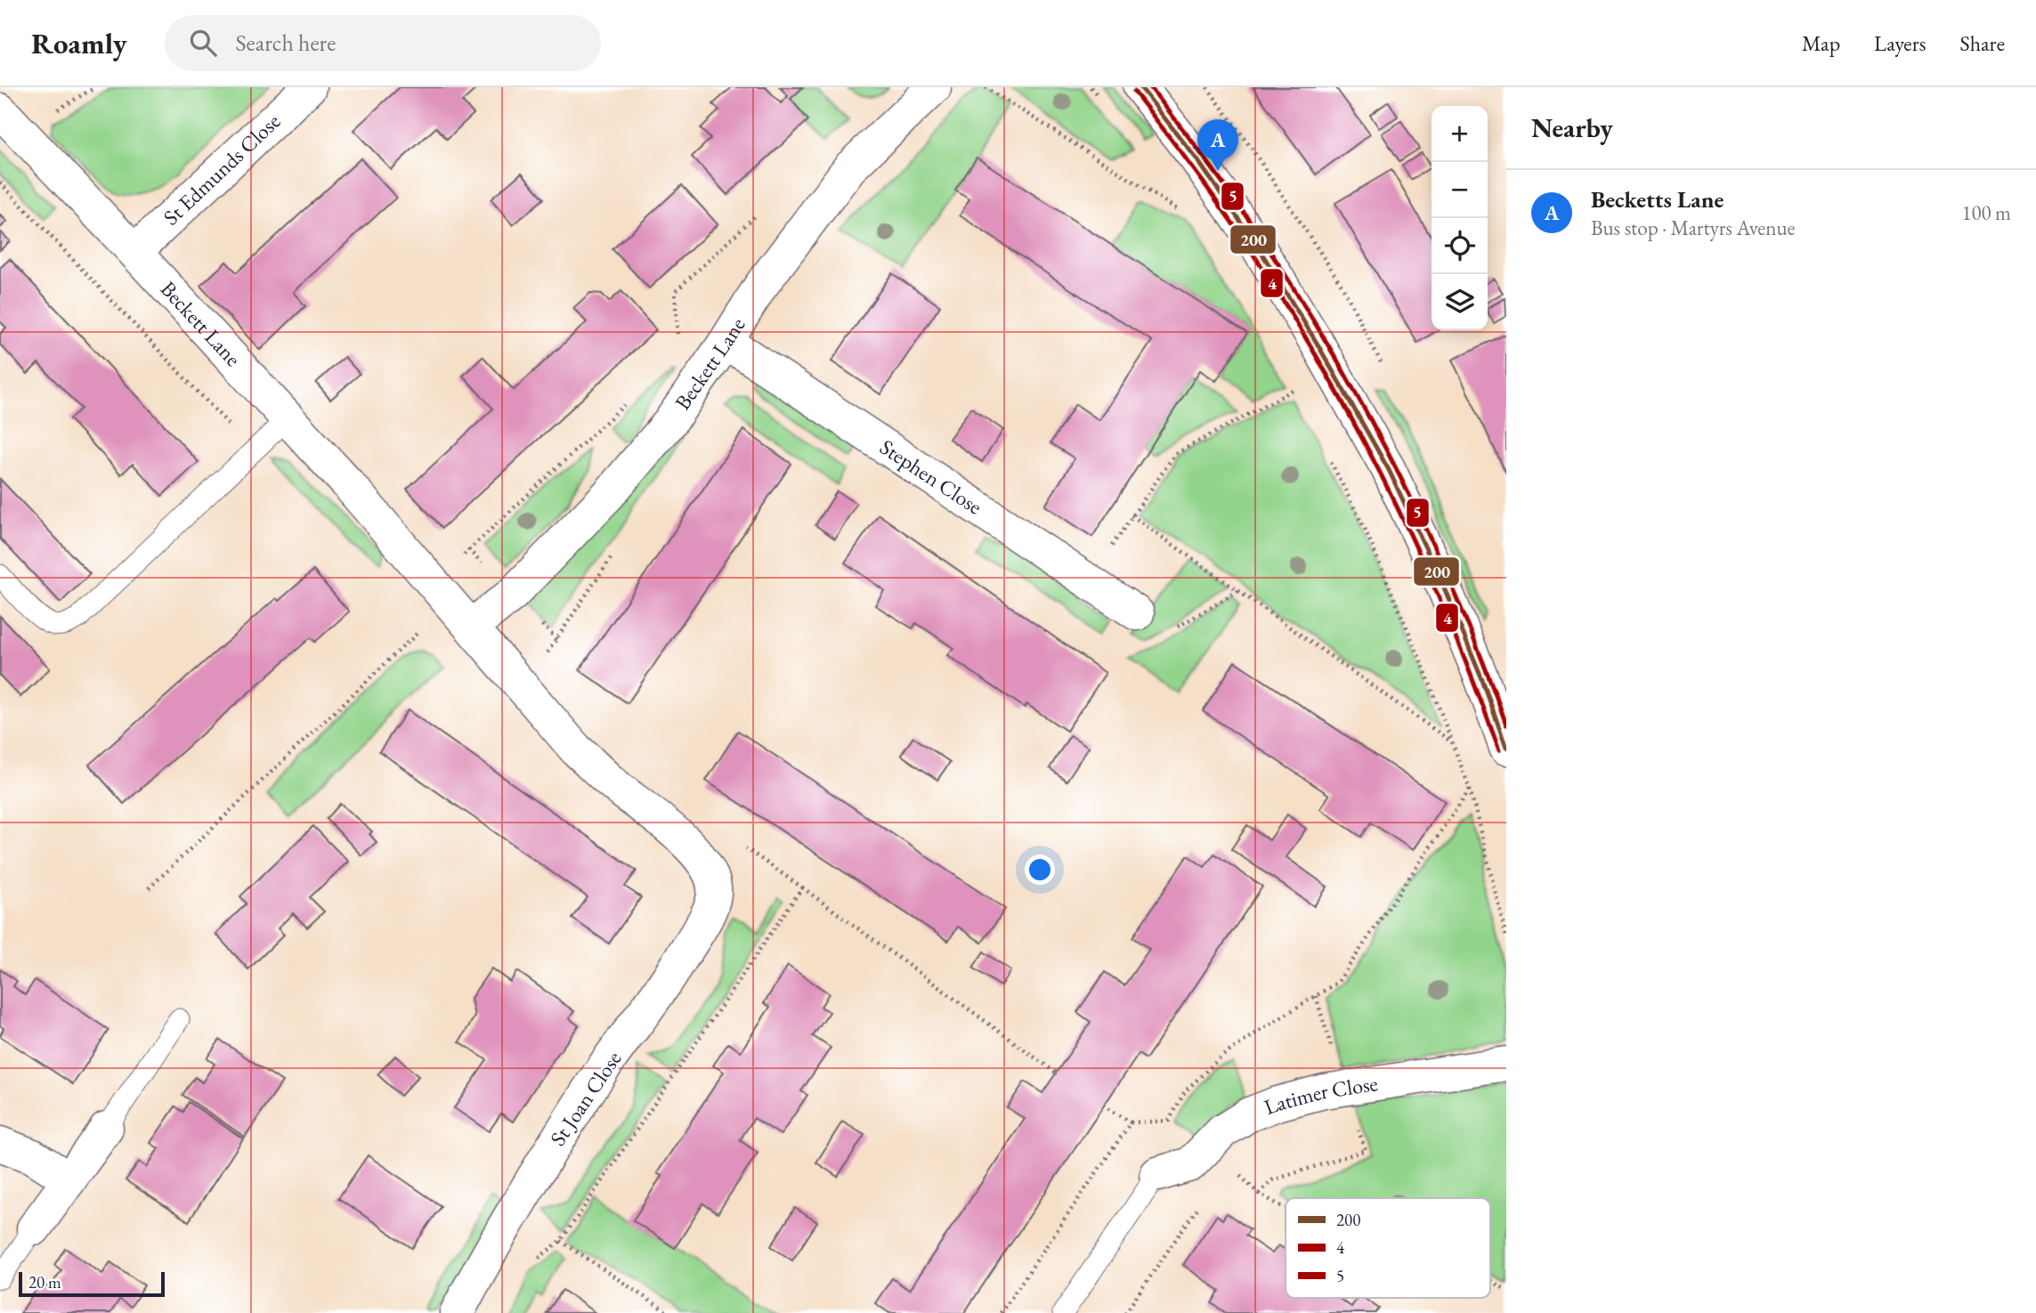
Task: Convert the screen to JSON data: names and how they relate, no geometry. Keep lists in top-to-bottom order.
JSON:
{
  "streets": {
    "street": [
      "St Edmunds Close",
      "Beckett Lane",
      "Stephen Close",
      "Latimer Close",
      "St Joan Close"
    ]
  },
  "crossings": [
    ["St Edmunds Close", "Beckett Lane"],
    ["Beckett Lane", "Stephen Close"],
    ["Beckett Lane", "St Joan Close"]
  ],
  "lines": ["transit line 200", "transit line 5", "transit line 4"],
  "legend": ["200", "4", "5"],
  "scale_bar": "20 m",
  "page": {
    "header": "Roamly",
    "search": "Search here",
    "nav": ["Map", "Layers", "Share"],
    "heading": "Nearby",
    "map_buttons": ["+", "−"],
    "pins": "A",
    "list": [
      {
        "mark": "A",
        "name": "Becketts Lane",
        "note": "Bus stop · Martyrs Avenue",
        "value": "100 m"
      }
    ],
    "scale": "20 m"
  }
}
